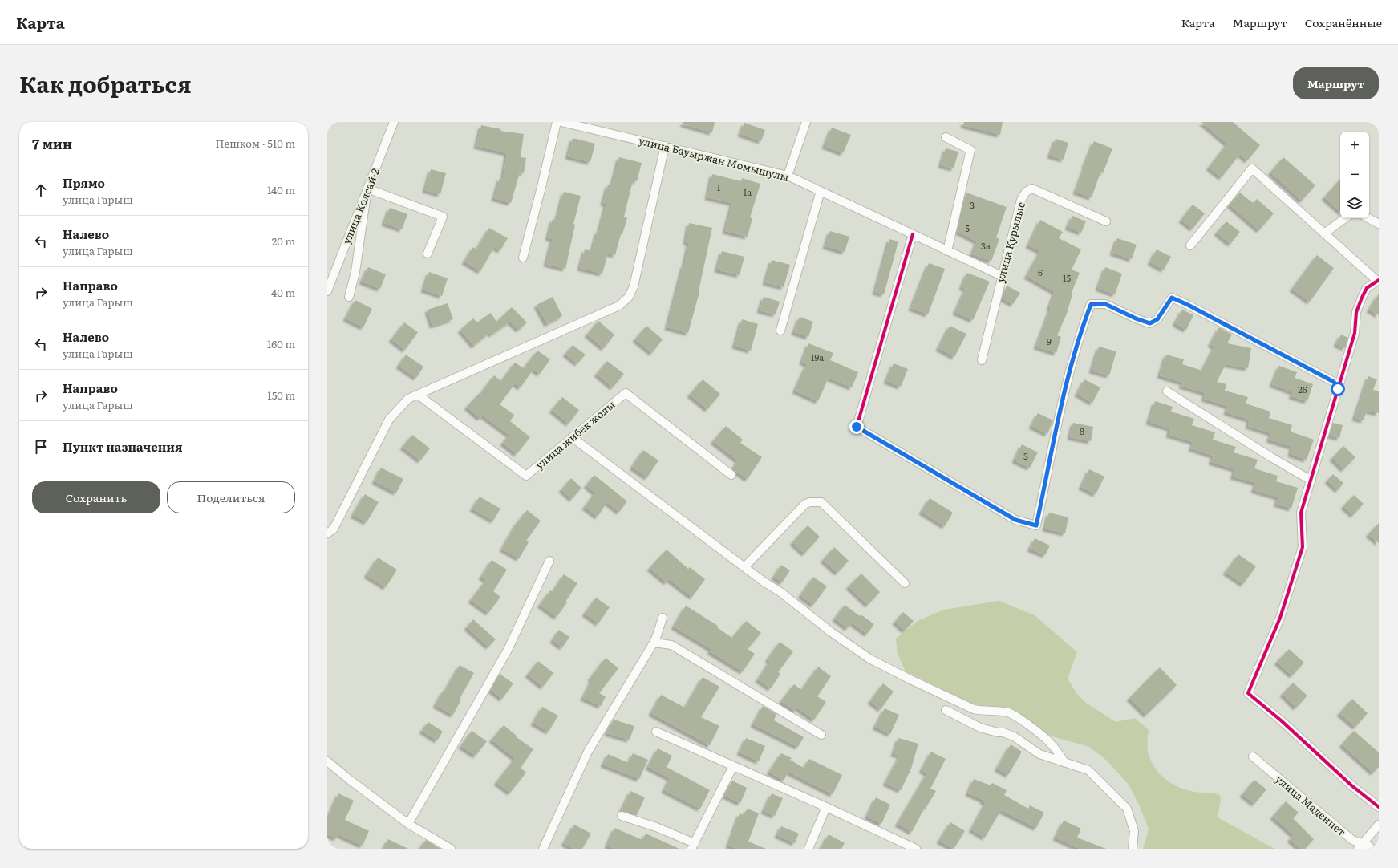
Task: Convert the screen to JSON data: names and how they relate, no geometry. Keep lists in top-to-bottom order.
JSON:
{
  "streets": {
    "street": [
      "улица Бауыржан Момышулы",
      "улица Колсай-2",
      "улица Курылыс",
      "улица жибек жолы",
      "улица Мадениет"
    ]
  },
  "crossings": [
    ["улица Бауыржан Момышулы", "улица Курылыс"]
  ],
  "house_numbers": [
    "1",
    "1а",
    "3",
    "5",
    "3а",
    "6",
    "15",
    "9",
    "19а",
    "26",
    "8",
    "3"
  ],
  "page": {
    "header": "Карта",
    "nav": ["Карта", "Маршрут", "Сохранённые"],
    "title": "Как добраться",
    "buttons": [
      "Маршрут",
      ["Сохранить", "Поделиться"]
    ],
    "heading": ["7 мин", "Пешком · 510 m"],
    "map_buttons": ["+", "−"],
    "list": [
      ["Прямо", "улица Гарыш", "140 m"],
      ["Налево", "улица Гарыш", "20 m"],
      ["Направо", "улица Гарыш", "40 m"],
      ["Налево", "улица Гарыш", "160 m"],
      ["Направо", "улица Гарыш", "150 m"],
      "Пункт назначения"
    ]
  }
}
